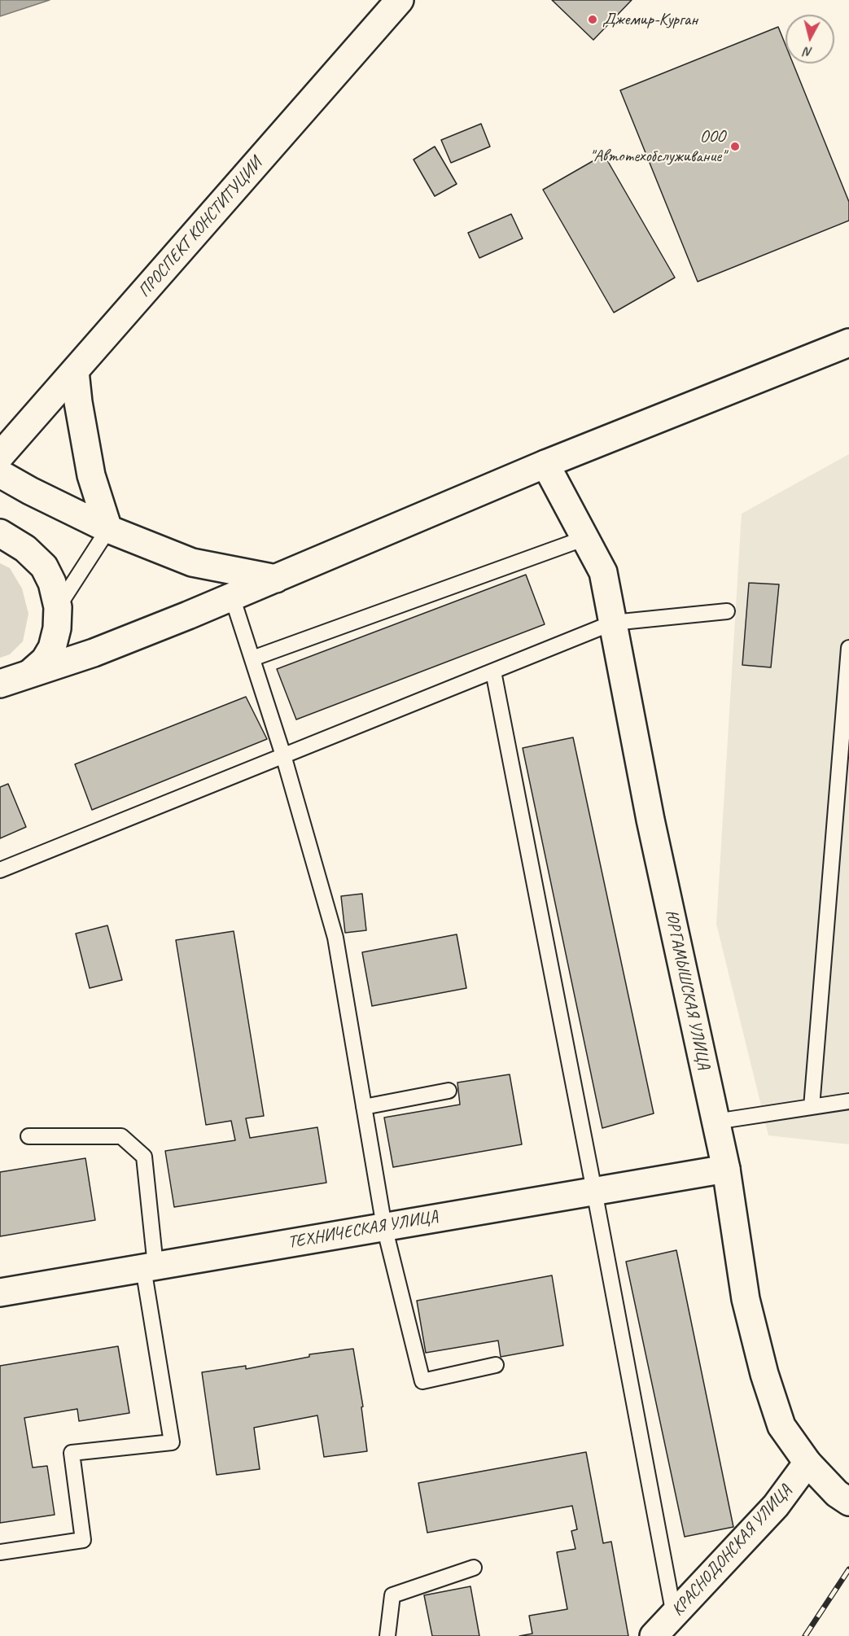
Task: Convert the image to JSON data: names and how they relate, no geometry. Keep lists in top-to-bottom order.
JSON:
{
  "streets": {
    "street": [
      "ПРОСПЕКТ КОНСТИТУЦИИ",
      "ЮРГАМЫШСКАЯ УЛИЦА",
      "ТЕХНИЧЕСКАЯ УЛИЦА",
      "КРАСНОДОНСКАЯ УЛИЦА"
    ]
  },
  "crossings": [
    ["ЮРГАМЫШСКАЯ УЛИЦА", "ТЕХНИЧЕСКАЯ УЛИЦА"],
    ["ЮРГАМЫШСКАЯ УЛИЦА", "КРАСНОДОНСКАЯ УЛИЦА"]
  ],
  "places": ["Джемир-Курган", "ООО \"Автотехобслуживание\""],
  "north": "bottom"
}
